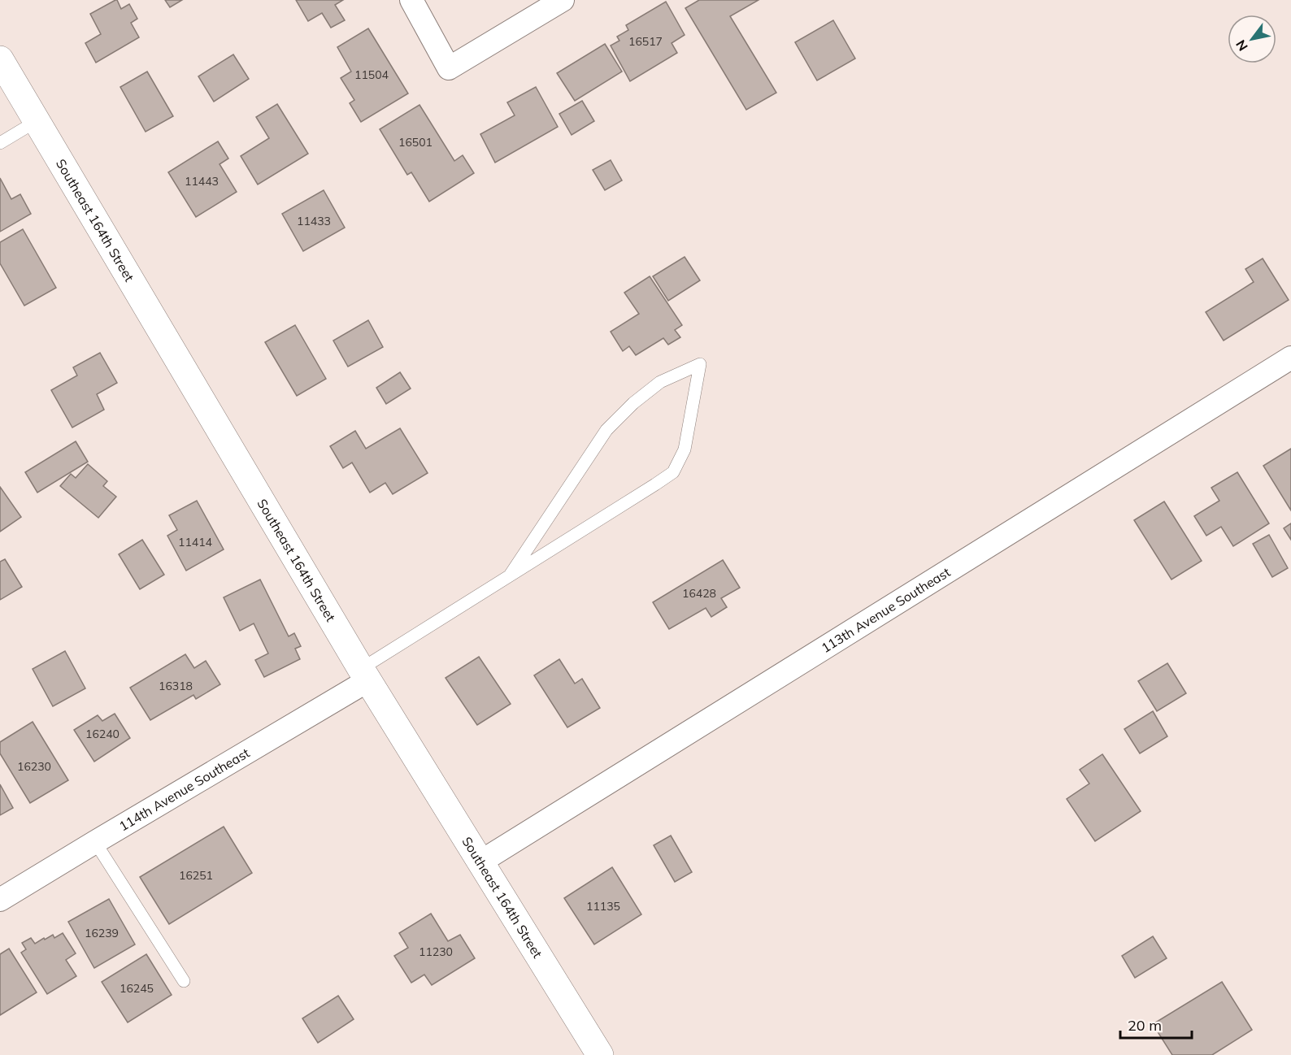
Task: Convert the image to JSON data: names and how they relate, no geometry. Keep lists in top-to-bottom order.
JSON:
{
  "streets": {
    "street": ["Southeast 164th Street", "113th Avenue Southeast", "114th Avenue Southeast"]
  },
  "crossings": [
    ["Southeast 164th Street", "113th Avenue Southeast"],
    ["Southeast 164th Street", "114th Avenue Southeast"]
  ],
  "house_numbers": [
    "16517",
    "11504",
    "16501",
    "11443",
    "11433",
    "11414",
    "16428",
    "16318",
    "16240",
    "16230",
    "16251",
    "11135",
    "16239",
    "11230",
    "16245"
  ],
  "scale_bar": "20 m",
  "north": "bottom left"
}
